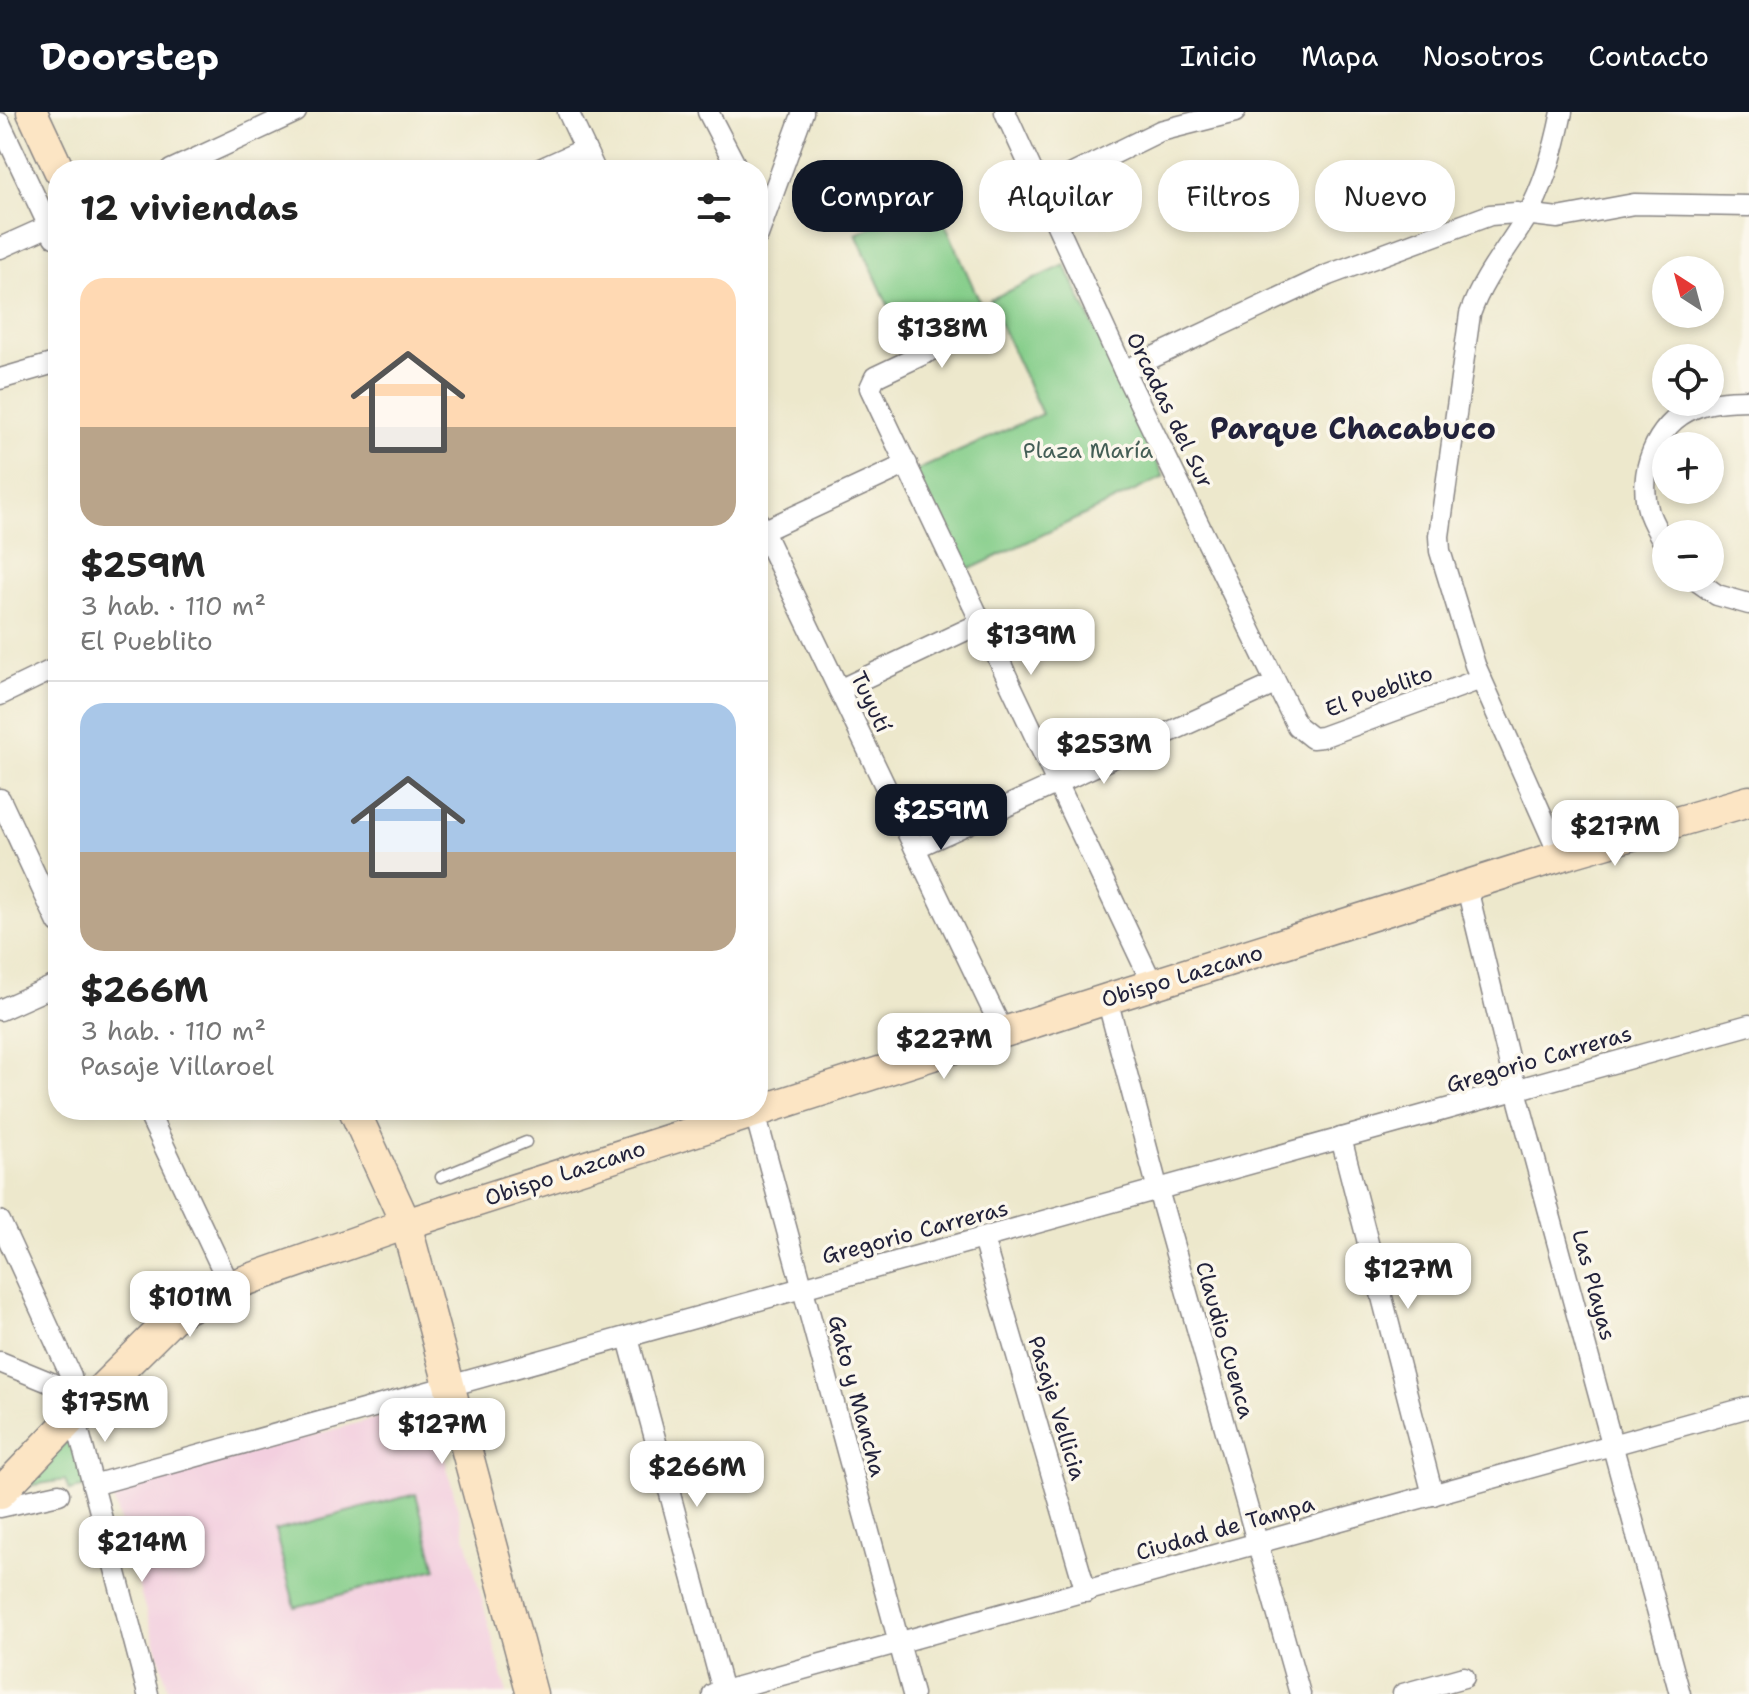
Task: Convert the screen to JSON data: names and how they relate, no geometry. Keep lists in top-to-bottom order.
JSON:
{
  "streets": {
    "main road": ["Obispo Lazcano"],
    "street": [
      "Orcadas del Sur",
      "El Pueblito",
      "Tuyutí",
      "Gregorio Carreras",
      "Las Playas",
      "Claudio Cuenca",
      "Gato y Mancha",
      "Pasaje Vellicia",
      "Ciudad de Tampa"
    ]
  },
  "crossings": [
    ["Orcadas del Sur", "El Pueblito"],
    ["Tuyutí", "Obispo Lazcano"],
    ["Obispo Lazcano", "Las Playas"],
    ["Obispo Lazcano", "Claudio Cuenca"],
    ["Gregorio Carreras", "Las Playas"],
    ["Gregorio Carreras", "Claudio Cuenca"],
    ["Gregorio Carreras", "Gato y Mancha"],
    ["Gregorio Carreras", "Pasaje Vellicia"],
    ["Las Playas", "Ciudad de Tampa"],
    ["Claudio Cuenca", "Ciudad de Tampa"],
    ["Gato y Mancha", "Ciudad de Tampa"],
    ["Pasaje Vellicia", "Ciudad de Tampa"]
  ],
  "districts": ["Parque Chacabuco"],
  "parks": ["Plaza María"],
  "north": "top left",
  "page": {
    "header": "Doorstep",
    "nav": [
      "Inicio",
      "Mapa",
      "Nosotros",
      "Contacto"
    ],
    "chip": [
      "Comprar",
      "Alquilar",
      "Filtros",
      "Nuevo"
    ],
    "heading": "12 viviendas",
    "map_buttons": ["+", "−"],
    "list": [
      {
        "name": "$259M",
        "note": "3 hab. · 110 m² · El Pueblito"
      },
      {
        "name": "$266M",
        "note": "3 hab. · 110 m² · Pasaje Villaroel"
      }
    ],
    "price": [
      "$138M",
      "$139M",
      "$253M",
      "$259M",
      "$217M",
      "$227M",
      "$127M",
      "$101M",
      "$175M",
      "$127M",
      "$266M",
      "$214M"
    ]
  }
}
